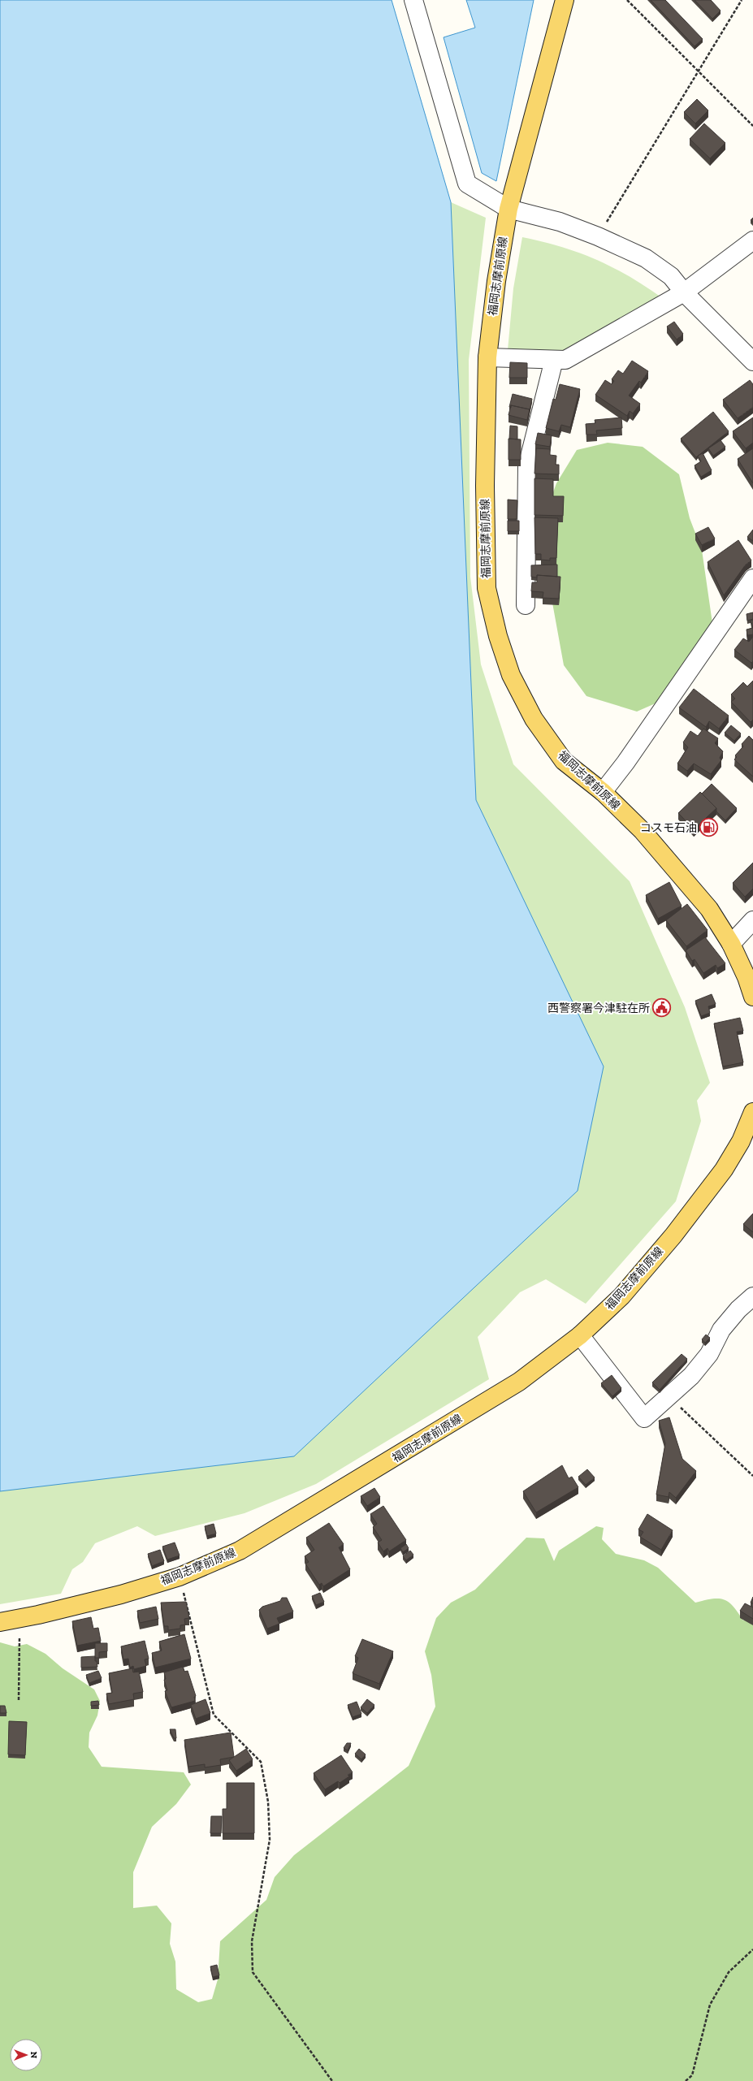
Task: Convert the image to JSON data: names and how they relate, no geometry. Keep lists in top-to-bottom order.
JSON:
{
  "streets": {
    "main road": ["福岡志摩前原線"]
  },
  "places": {
    "fuel station": ["コスモ石油"],
    "public building": ["西警察署今津駐在所"]
  },
  "north": "right"
}
